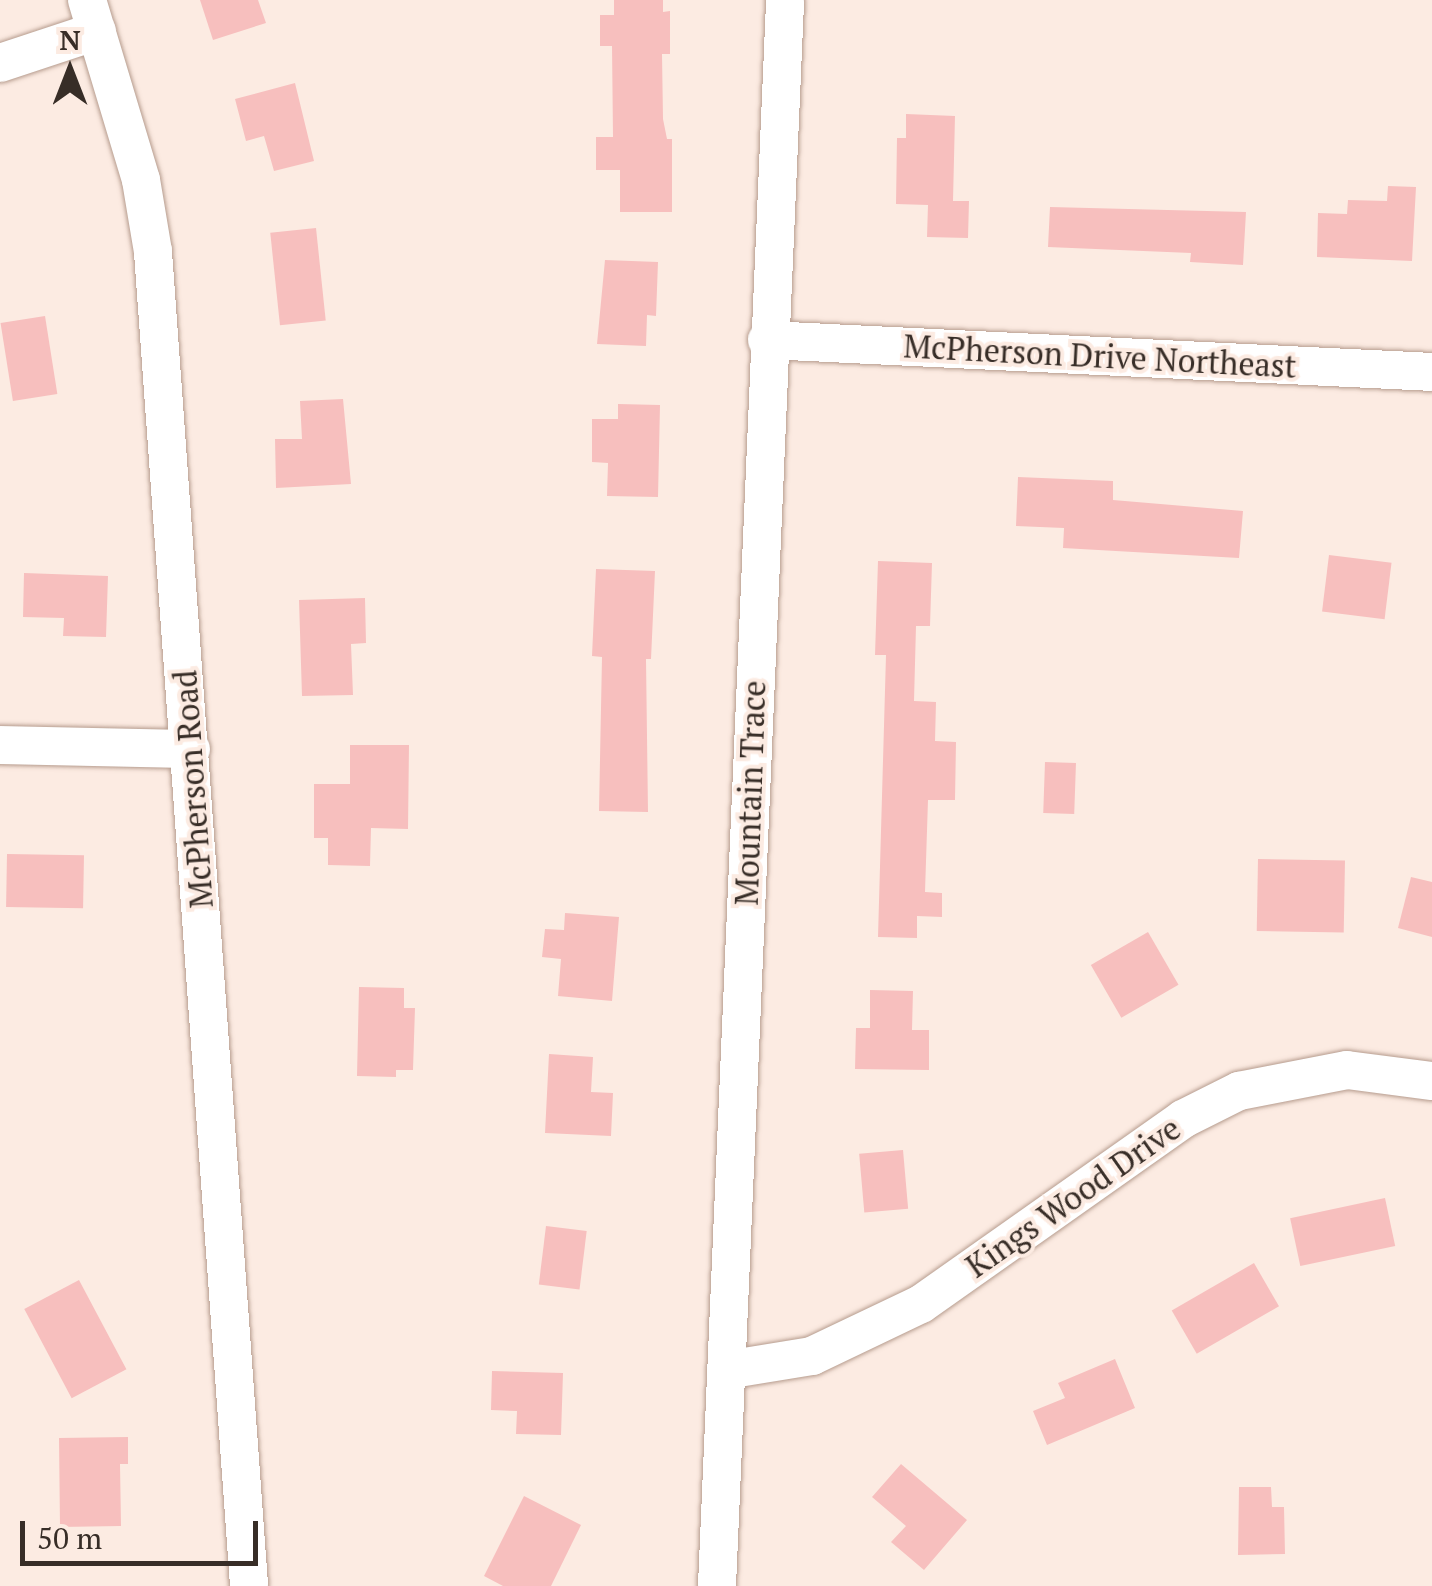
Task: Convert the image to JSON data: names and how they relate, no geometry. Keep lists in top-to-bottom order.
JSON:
{
  "streets": {
    "street": [
      "McPherson Drive Northeast",
      "McPherson Road",
      "Mountain Trace",
      "Kings Wood Drive"
    ]
  },
  "crossings": [
    ["McPherson Drive Northeast", "Mountain Trace"],
    ["Mountain Trace", "Kings Wood Drive"]
  ],
  "scale_bar": "50 m",
  "north": "top"
}
